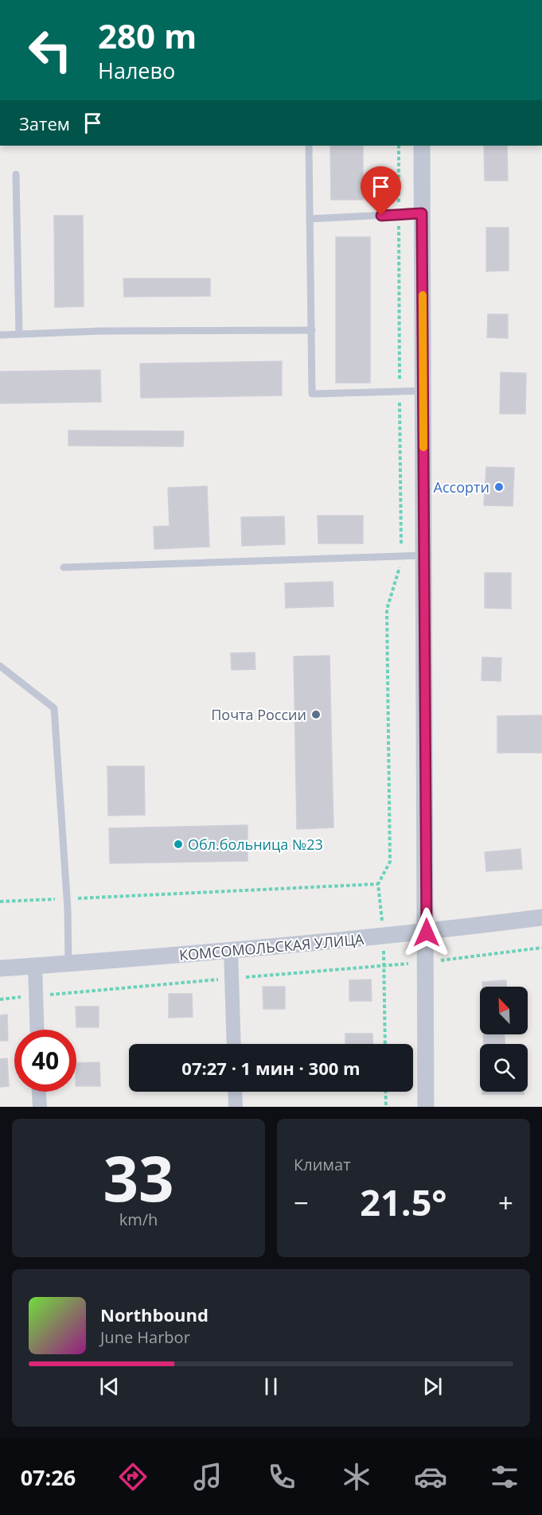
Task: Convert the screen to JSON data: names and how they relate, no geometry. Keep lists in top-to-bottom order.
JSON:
{
  "streets": {
    "street": ["КОМСОМОЛЬСКАЯ УЛИЦА"]
  },
  "places": ["Ассорти", "Почта России", "Обл.больница №23"],
  "north": "top left",
  "page": {
    "turn": ["280 m", "Налево"],
    "then": "Затем",
    "limit": "40",
    "trip": "07:27 · 1 мин · 300 m",
    "tile": [
      ["33", "km/h"],
      "Климат"
    ],
    "heat": ["−", "21.5°", "+"],
    "song": ["Northbound", "June Harbor"],
    "tabs": "07:26"
  }
}
